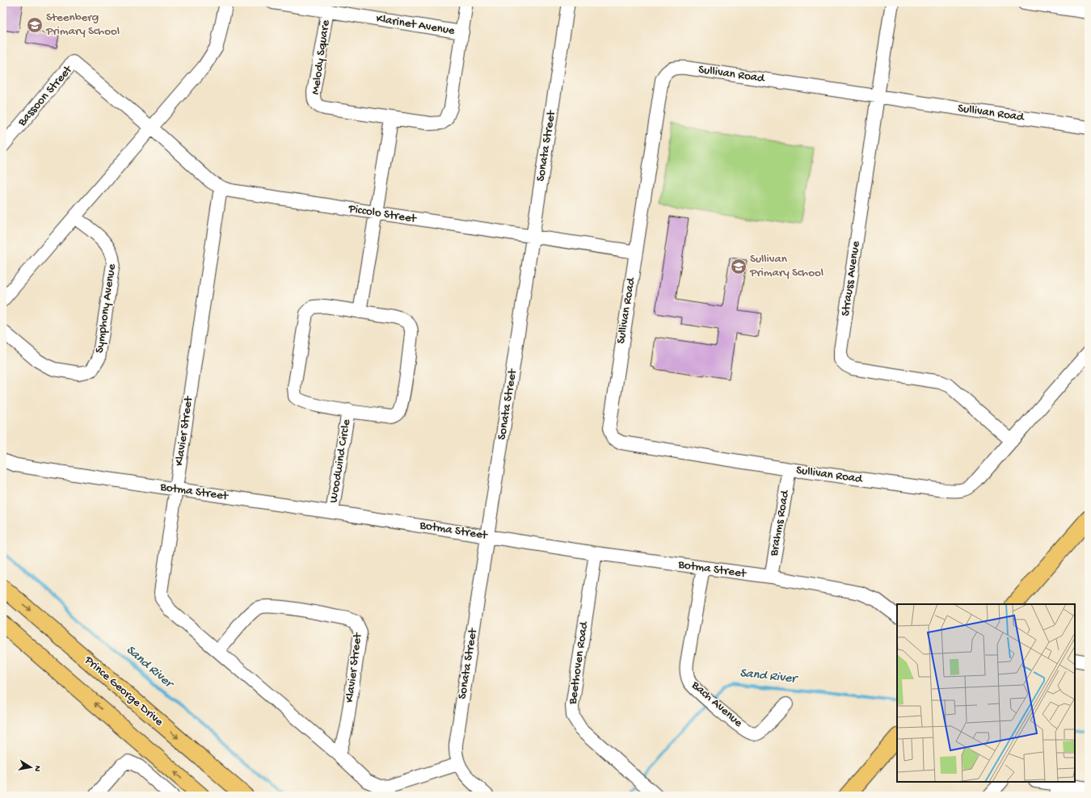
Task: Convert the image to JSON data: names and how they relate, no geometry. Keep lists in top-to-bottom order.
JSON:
{
  "streets": {
    "main road": ["Prince George Drive"],
    "street": [
      "Klarinet Avenue",
      "Melody Square",
      "Sullivan Road",
      "Bassoon Street",
      "Sonata Street",
      "Piccolo Street",
      "Strauss Avenue",
      "Symphony Avenue",
      "Klavier Street",
      "Woodwind Circle",
      "Botma Street",
      "Brahms Road",
      "Beethoven Road",
      "Bach Avenue"
    ]
  },
  "crossings": [
    ["Klarinet Avenue", "Melody Square"],
    ["Sullivan Road", "Piccolo Street"],
    ["Sullivan Road", "Strauss Avenue"],
    ["Sullivan Road", "Brahms Road"],
    ["Bassoon Street", "Piccolo Street"],
    ["Sonata Street", "Piccolo Street"],
    ["Sonata Street", "Klavier Street"],
    ["Sonata Street", "Botma Street"],
    ["Piccolo Street", "Klavier Street"],
    ["Klavier Street", "Botma Street"],
    ["Woodwind Circle", "Botma Street"],
    ["Botma Street", "Brahms Road"],
    ["Botma Street", "Beethoven Road"],
    ["Botma Street", "Bach Avenue"]
  ],
  "water": ["Sand River"],
  "places": {
    "school or university": ["Steenberg Primary School", "Sullivan Primary School"]
  },
  "north": "right"
}
